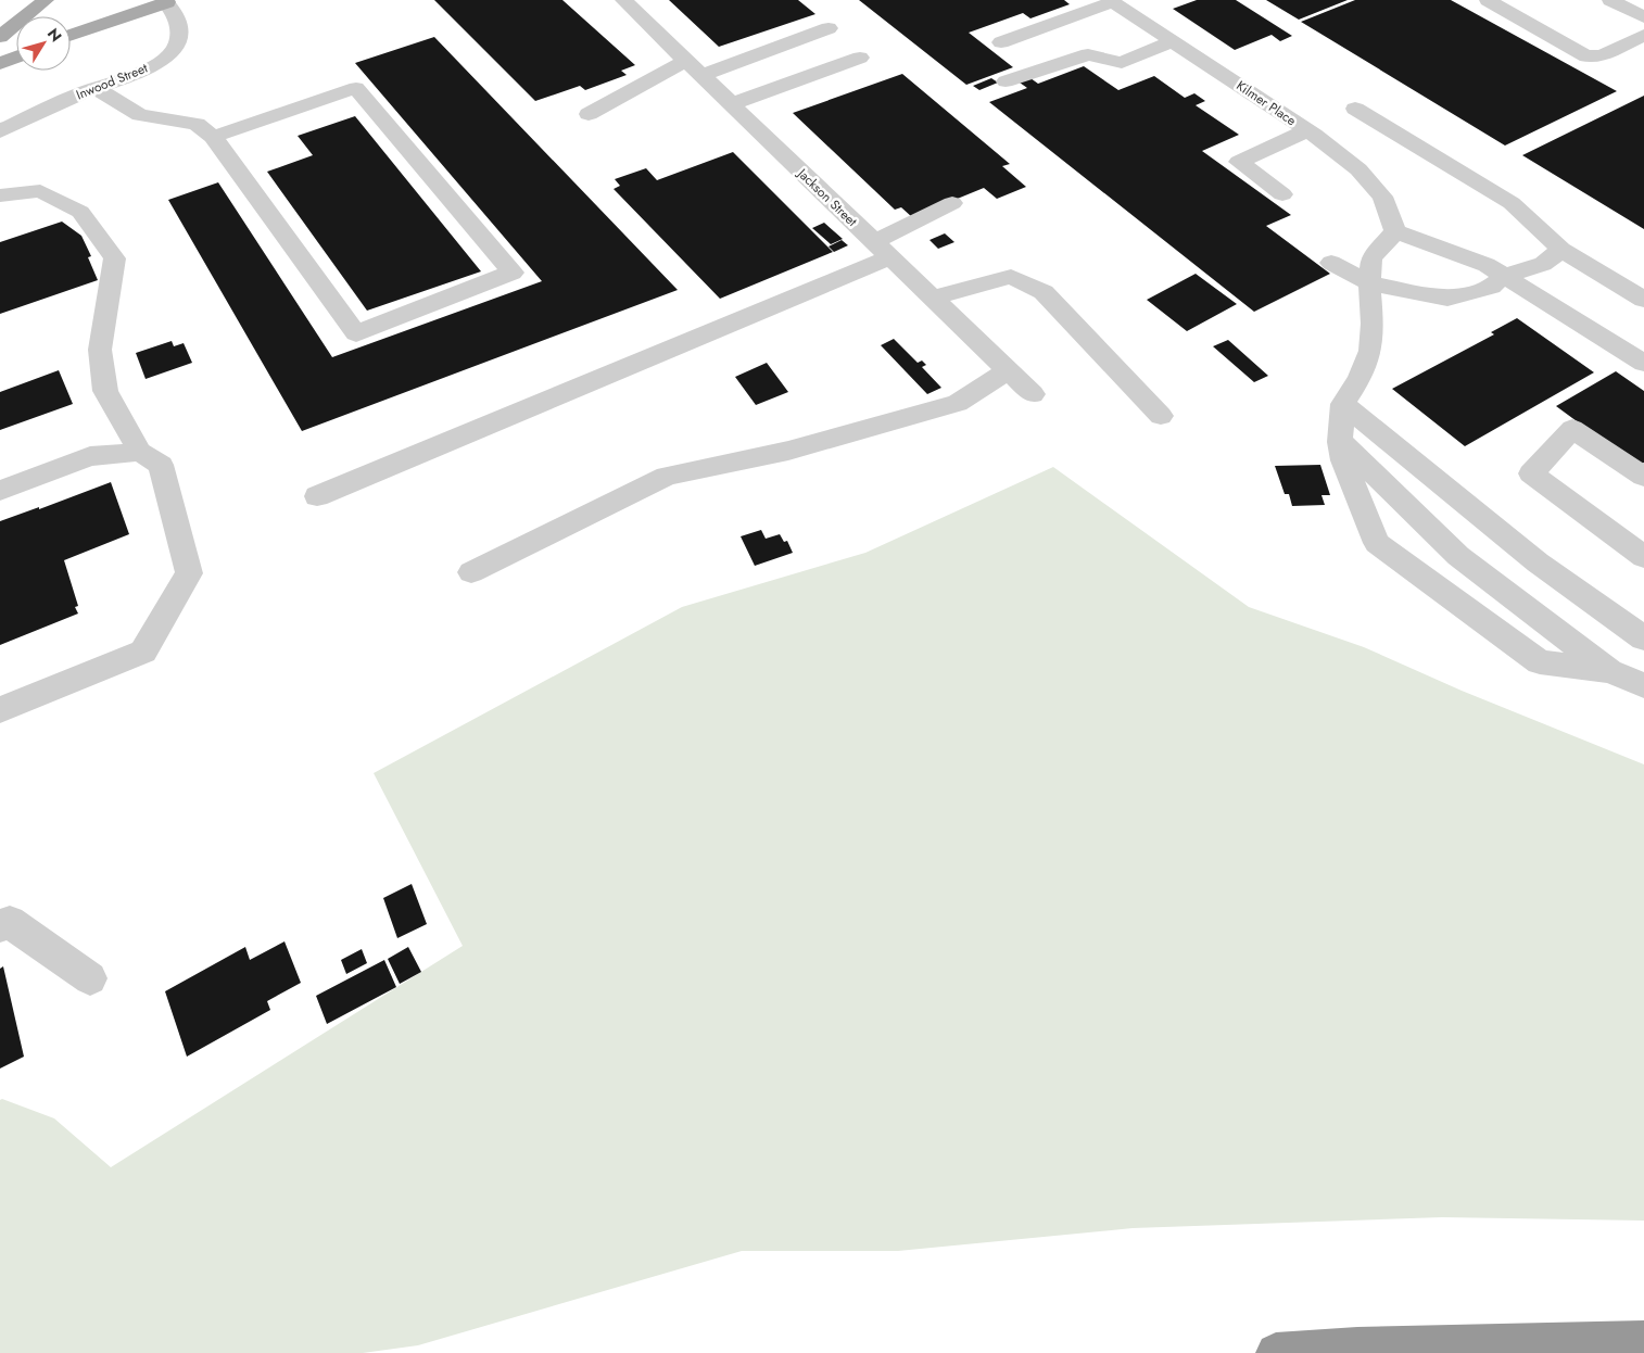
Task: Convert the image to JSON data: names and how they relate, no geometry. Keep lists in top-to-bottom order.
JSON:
{
  "streets": {
    "street": ["Inwood Street", "Kilmer Place", "Jackson Street"]
  },
  "north": "top right"
}
